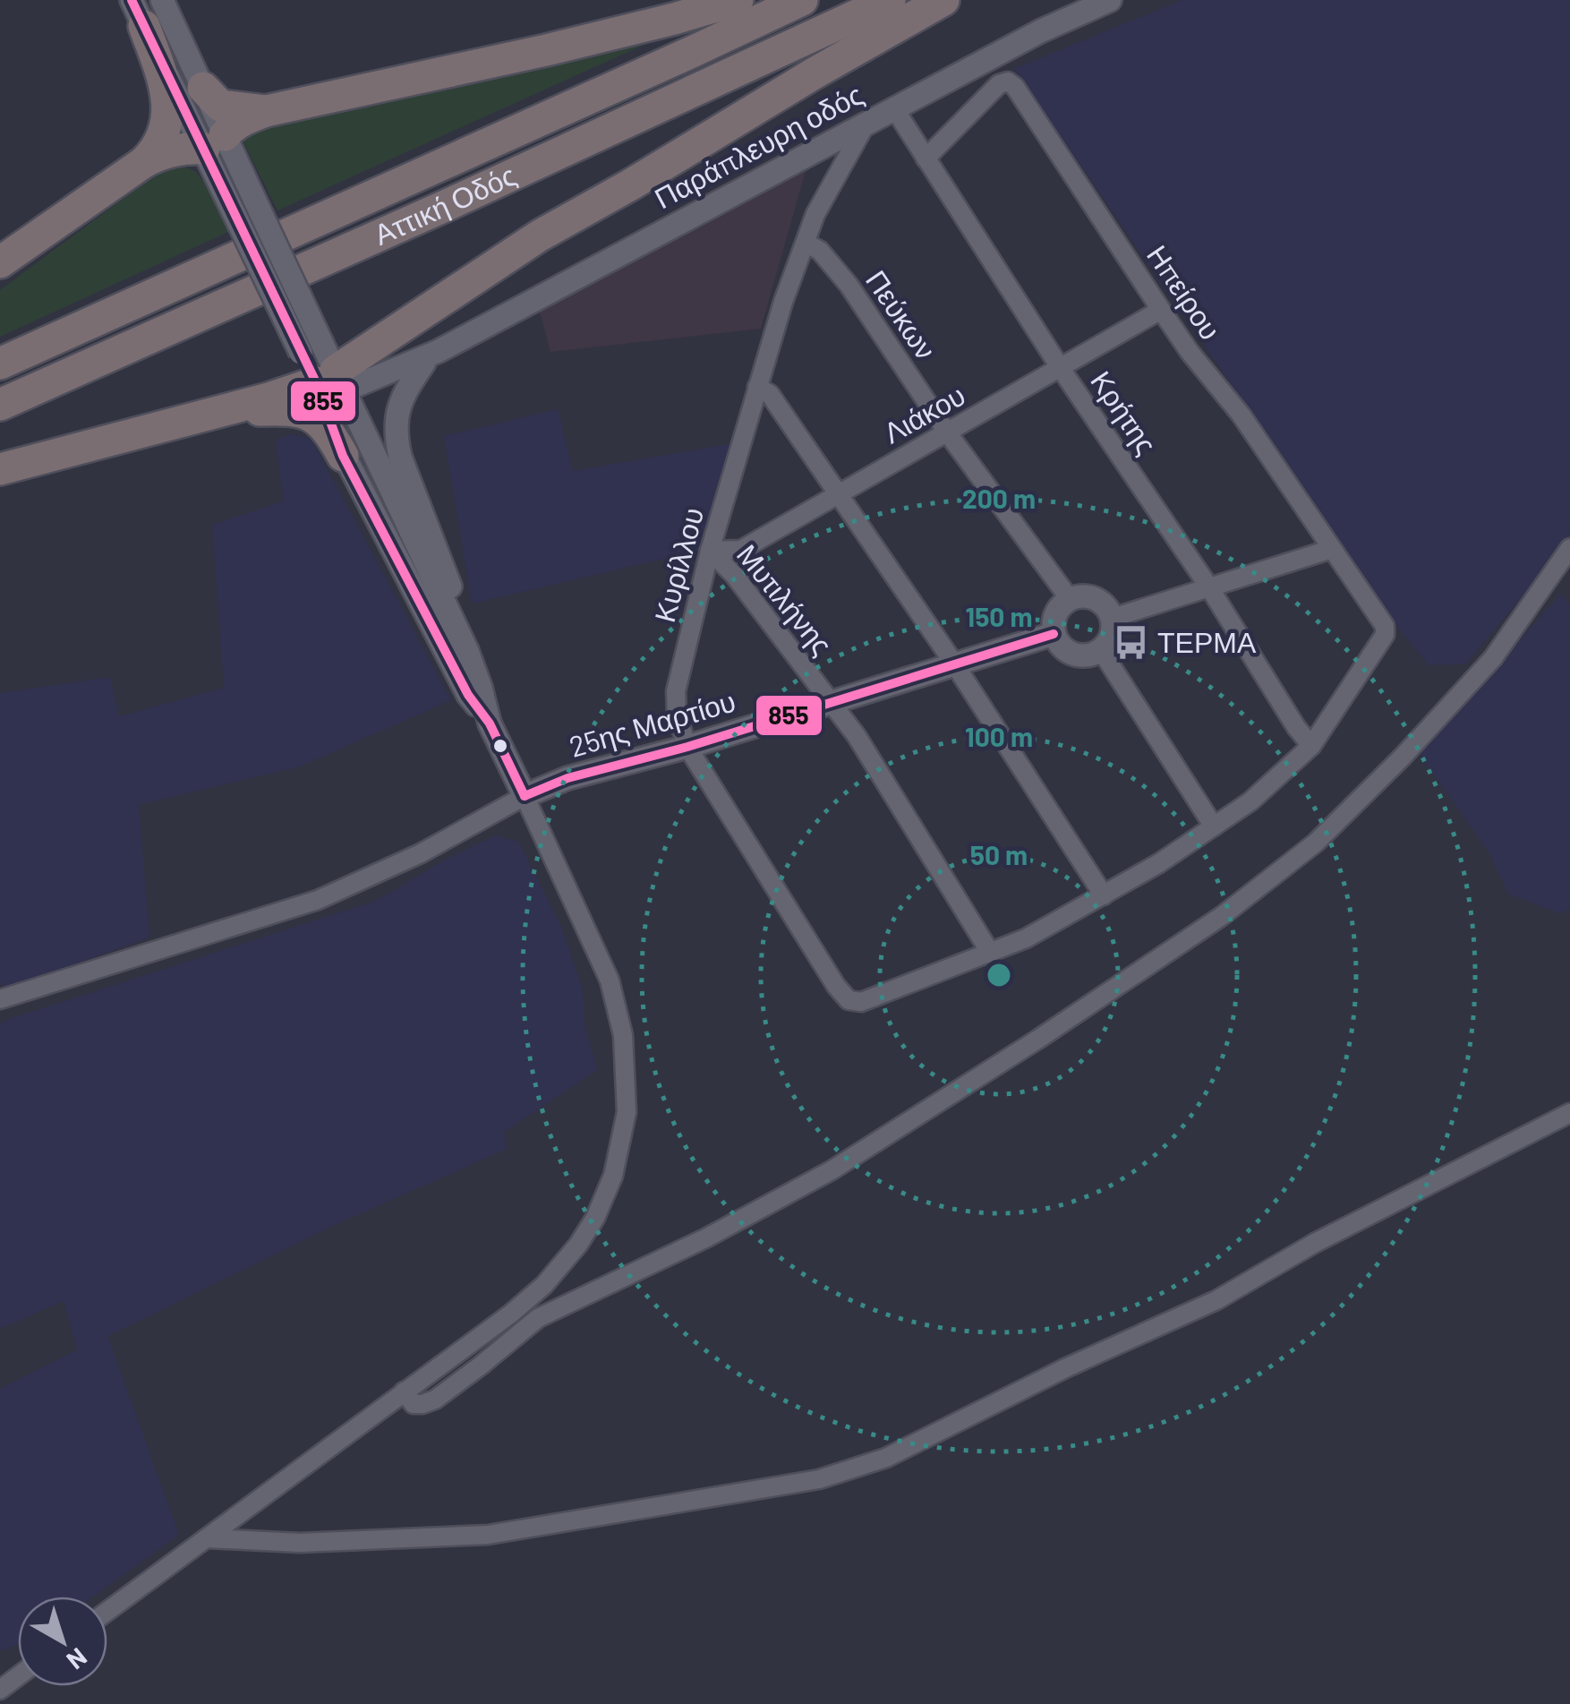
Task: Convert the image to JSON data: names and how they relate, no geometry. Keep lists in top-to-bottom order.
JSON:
{
  "streets": {
    "highway": ["Αττική Οδός"],
    "street": [
      "Παράπλευρη οδός",
      "Ηπείρου",
      "Πεύκων",
      "Κρήτης",
      "Λιάκου",
      "Κυρίλλου",
      "Μυτιλήνης",
      "25ης Μαρτίου"
    ]
  },
  "crossings": [
    ["Παράπλευρη οδός", "Κρήτης"],
    ["Παράπλευρη οδός", "Κυρίλλου"],
    ["Ηπείρου", "Κρήτης"],
    ["Ηπείρου", "Λιάκου"],
    ["Πεύκων", "Λιάκου"],
    ["Πεύκων", "Κυρίλλου"],
    ["Πεύκων", "25ης Μαρτίου"],
    ["Κρήτης", "Λιάκου"],
    ["Λιάκου", "Κυρίλλου"],
    ["Λιάκου", "Μυτιλήνης"],
    ["Κυρίλλου", "Μυτιλήνης"],
    ["Κυρίλλου", "25ης Μαρτίου"],
    ["Μυτιλήνης", "25ης Μαρτίου"]
  ],
  "places": {
    "bus stop": ["ΤΕΡΜΑ"]
  },
  "lines": ["transit line 855"],
  "north": "bottom right",
  "rings": [
    "200 m",
    "150 m",
    "100 m",
    "50 m"
  ]
}
